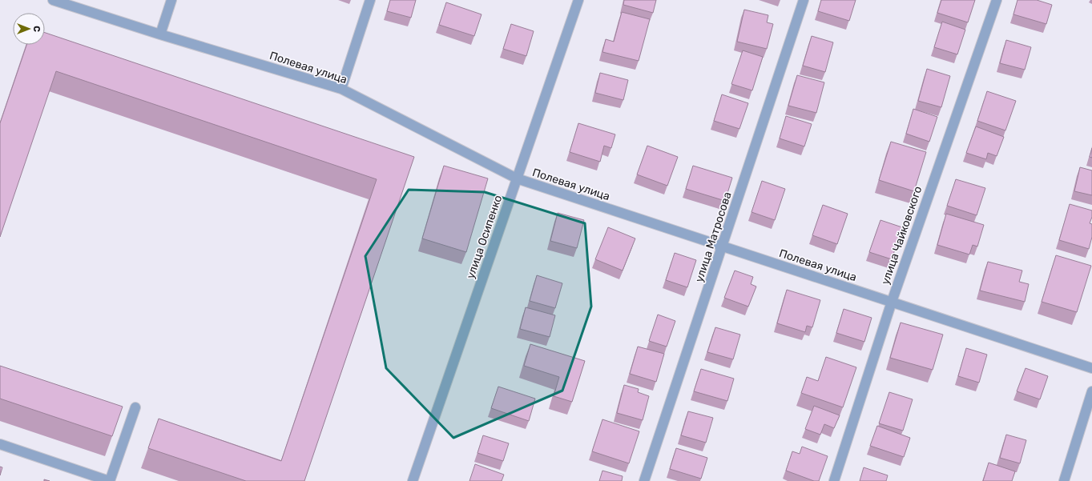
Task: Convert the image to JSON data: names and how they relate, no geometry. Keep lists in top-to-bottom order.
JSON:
{
  "streets": {
    "street": [
      "Полевая улица",
      "улица Чайковского",
      "улица Осипенко",
      "улица Матросова"
    ]
  },
  "crossings": [
    ["Полевая улица", "улица Чайковского"],
    ["Полевая улица", "улица Осипенко"],
    ["Полевая улица", "улица Матросова"]
  ],
  "north": "right"
}
